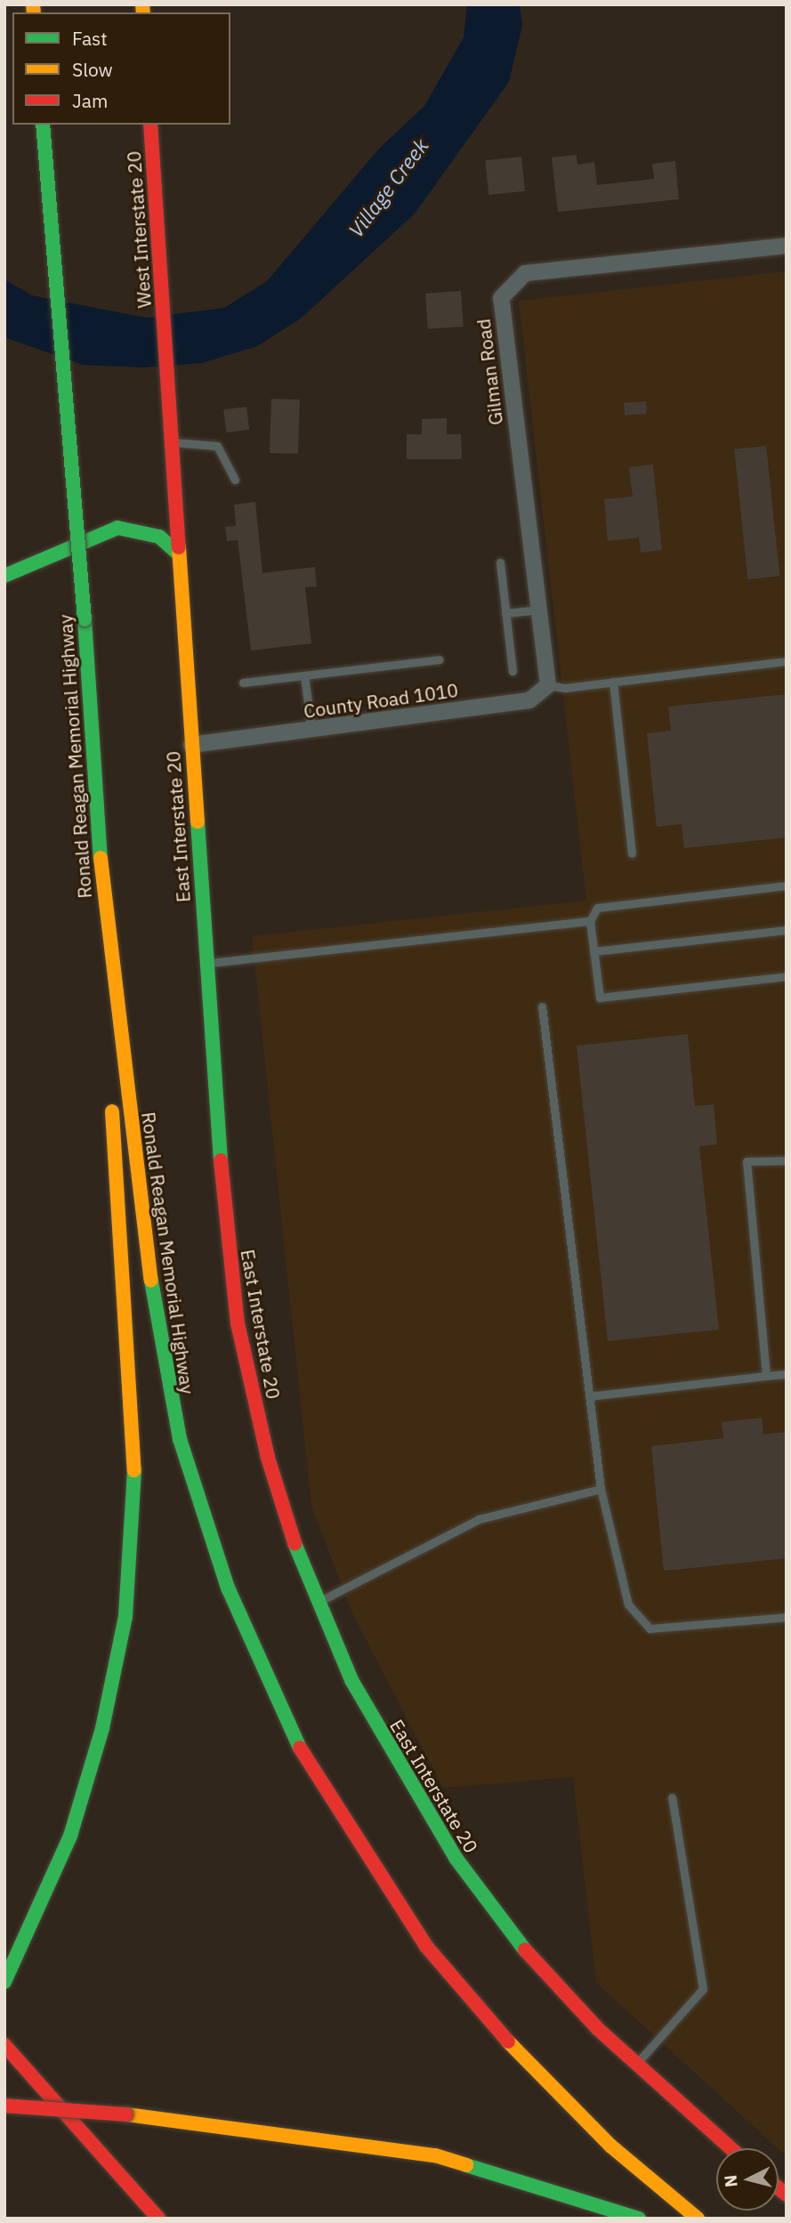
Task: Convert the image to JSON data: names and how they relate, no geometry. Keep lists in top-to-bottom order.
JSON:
{
  "streets": {
    "main road": ["West Interstate 20", "Ronald Reagan Memorial Highway", "East Interstate 20"],
    "street": ["Gilman Road", "County Road 1010"]
  },
  "crossings": [
    ["West Interstate 20", "East Interstate 20"],
    ["Gilman Road", "County Road 1010"],
    ["County Road 1010", "East Interstate 20"]
  ],
  "water": ["Village Creek"],
  "legend": ["Fast", "Slow", "Jam"],
  "north": "left"
}
